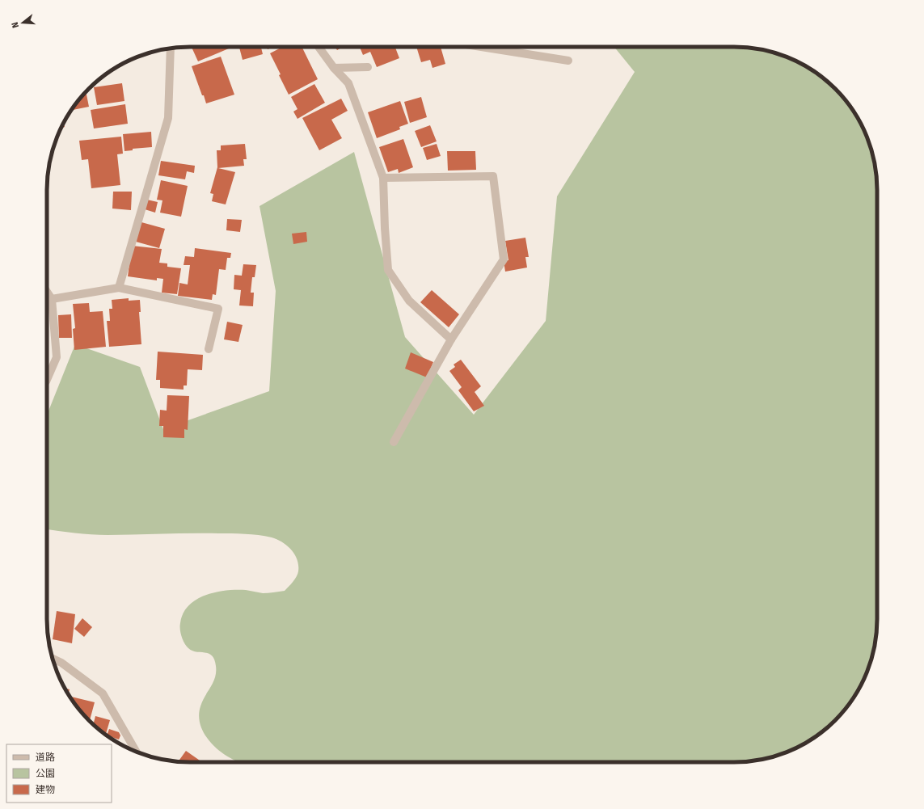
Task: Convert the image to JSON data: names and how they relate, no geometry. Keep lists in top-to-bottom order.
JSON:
{
  "legend": ["道路", "公園", "建物"],
  "north": "left"
}
